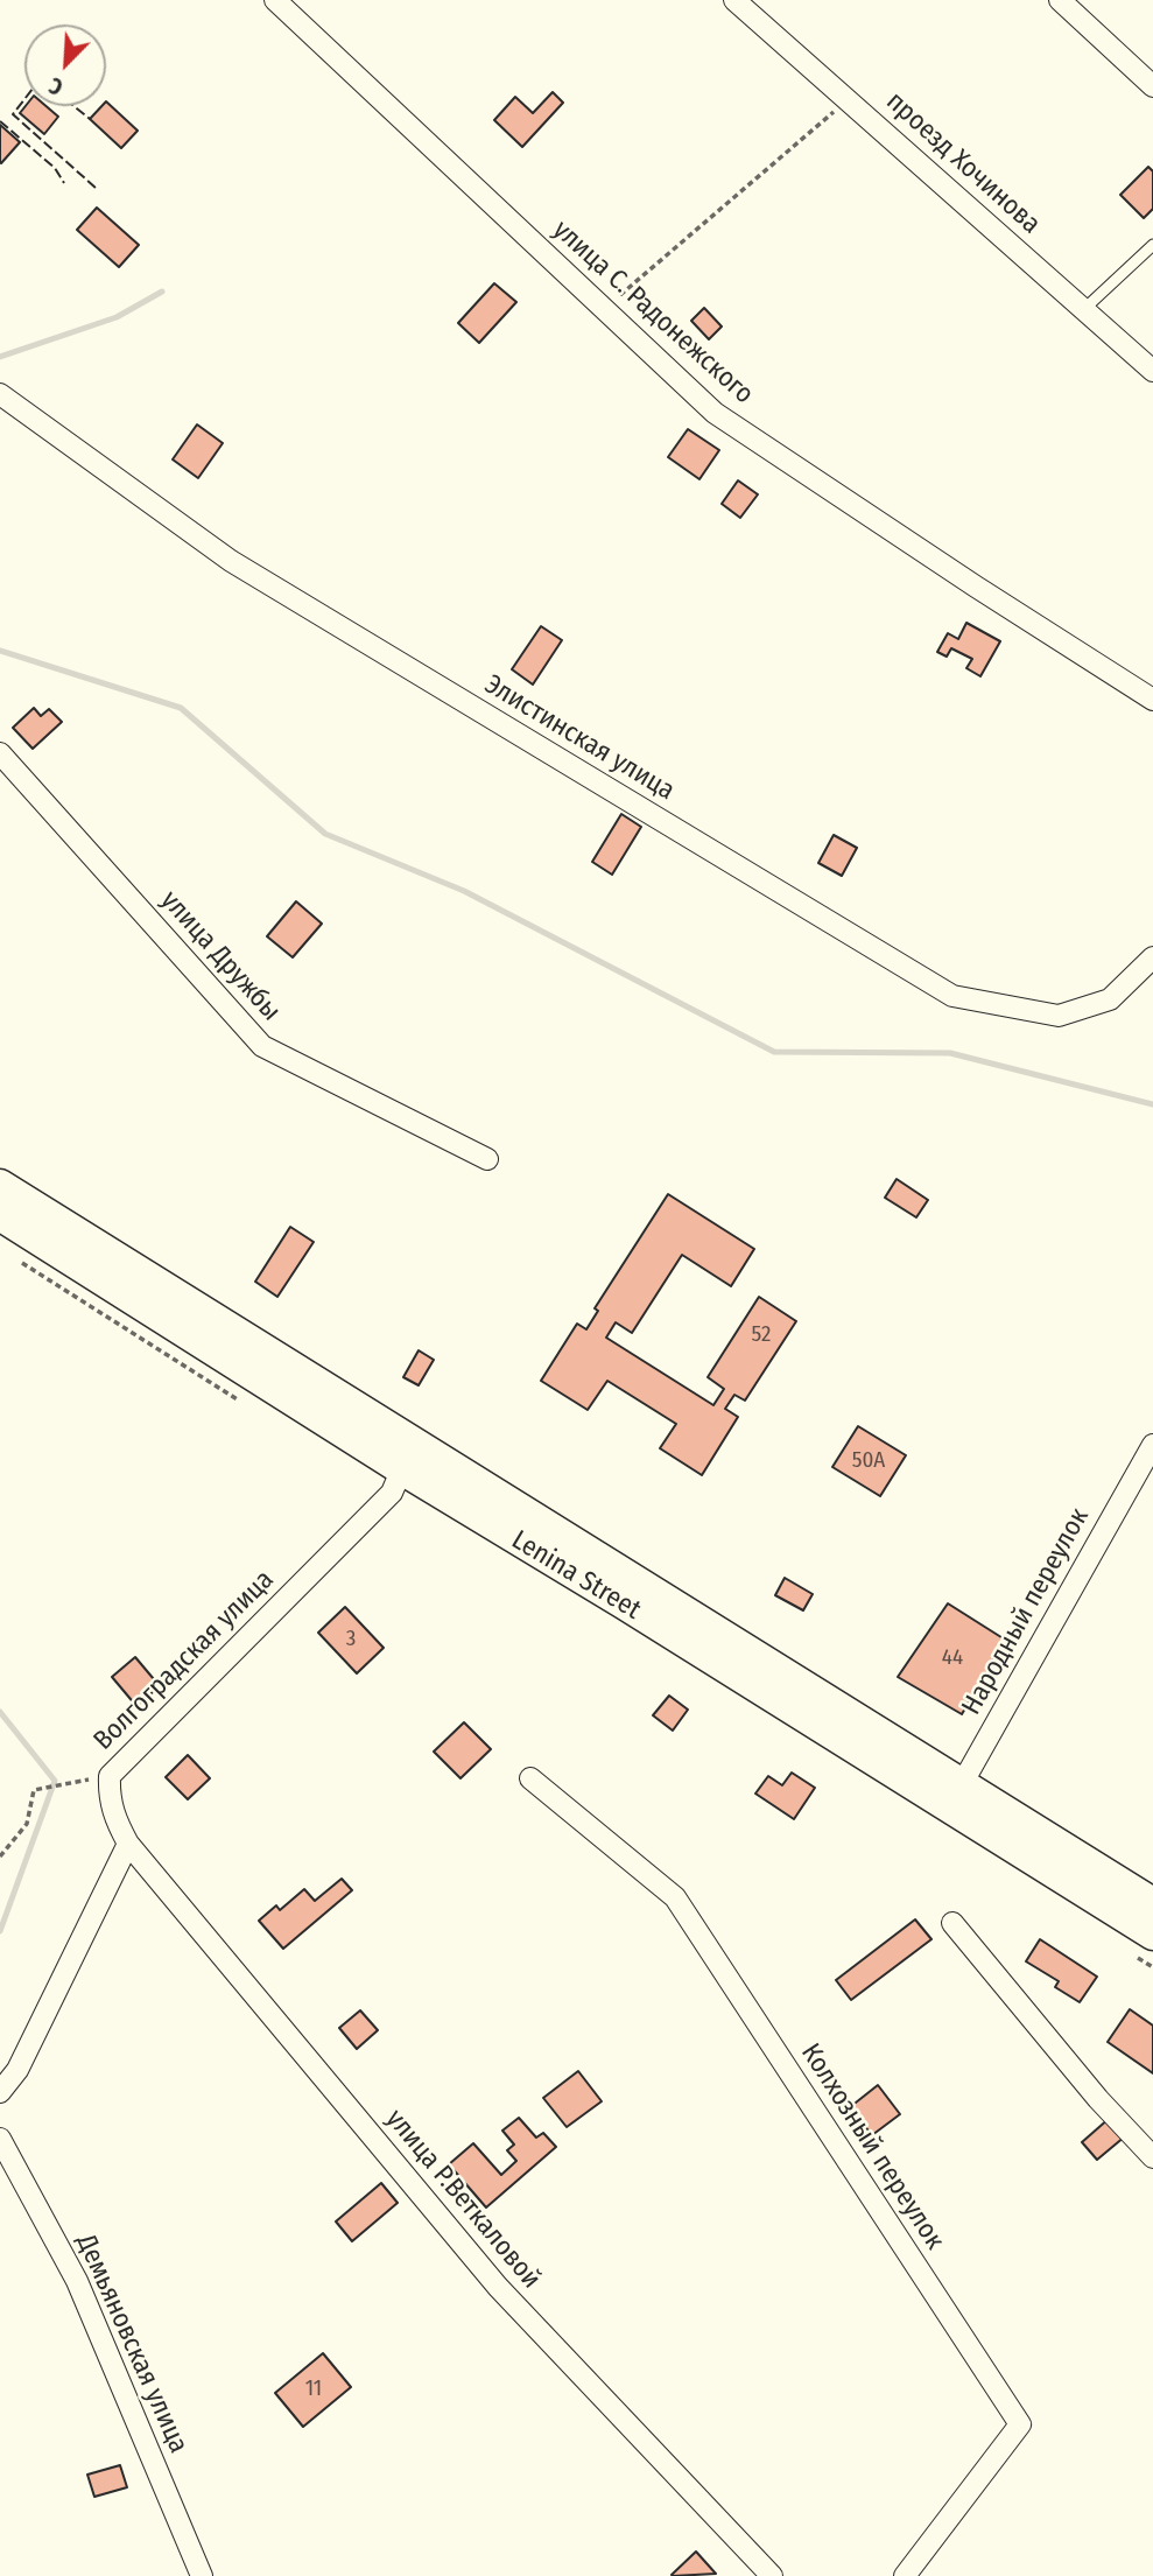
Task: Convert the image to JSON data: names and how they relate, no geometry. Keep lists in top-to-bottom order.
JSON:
{
  "streets": {
    "main road": ["Lenina Street"],
    "street": [
      "проезд Хочинова",
      "улица С. Радонежского",
      "Элистинская улица",
      "улица Дружбы",
      "Народный переулок",
      "Волгоградская улица",
      "Колхозный переулок",
      "улица Р.Веткаловой",
      "Демьяновская улица"
    ]
  },
  "crossings": [
    ["Lenina Street", "Народный переулок"],
    ["Lenina Street", "Волгоградская улица"],
    ["Волгоградская улица", "улица Р.Веткаловой"]
  ],
  "house_numbers": [
    "52",
    "50А",
    "3",
    "44",
    "11"
  ],
  "north": "bottom left"
}
